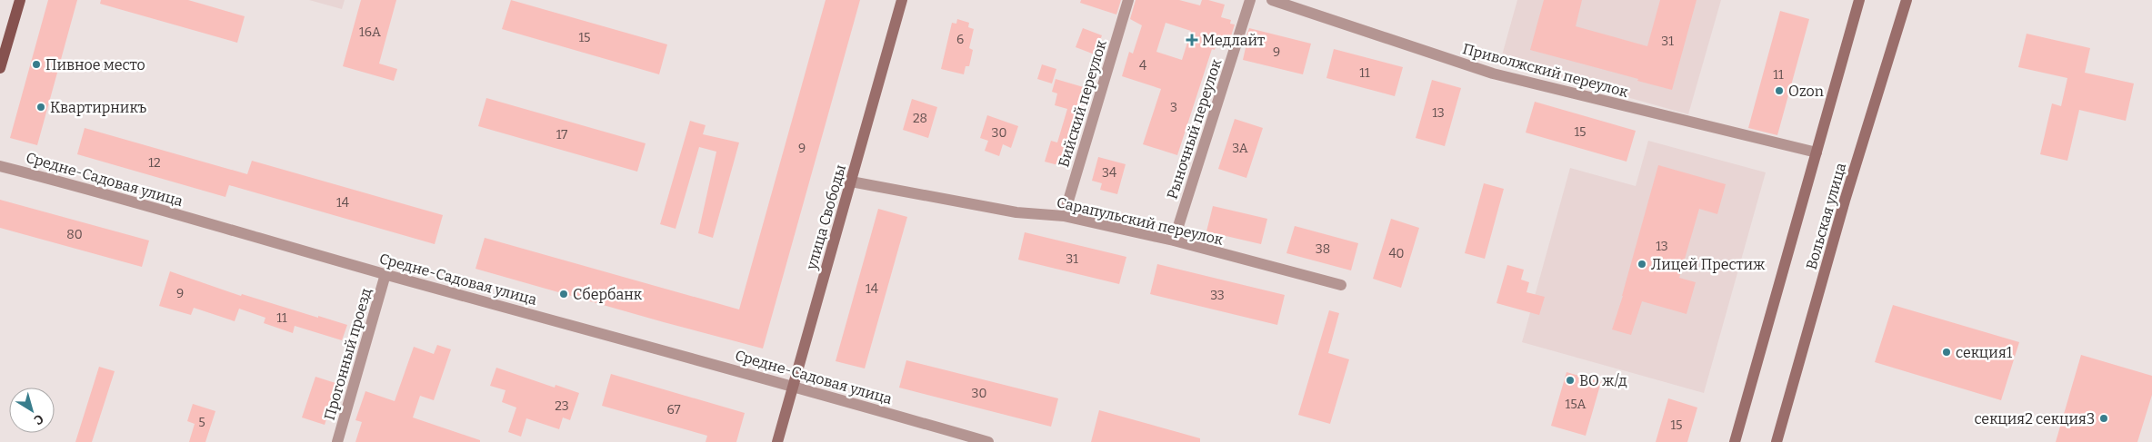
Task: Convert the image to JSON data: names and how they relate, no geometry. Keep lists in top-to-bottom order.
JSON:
{
  "streets": {
    "main road": ["Вольская улица", "улица Свободы"],
    "street": [
      "Приволжский переулок",
      "Бийский переулок",
      "Рыночный переулок",
      "Средне-Садовая улица",
      "Сарапульский переулок",
      "Прогонный проезд"
    ]
  },
  "crossings": [
    ["Приволжский переулок", "Вольская улица"],
    ["Бийский переулок", "Сарапульский переулок"],
    ["Рыночный переулок", "Сарапульский переулок"],
    ["Средне-Садовая улица", "улица Свободы"],
    ["Средне-Садовая улица", "Прогонный проезд"],
    ["улица Свободы", "Сарапульский переулок"]
  ],
  "places": {
    "health": ["Медлайт"],
    "other": [
      "Пивное место",
      "Ozon",
      "Квартирникъ",
      "Лицей Престиж",
      "Сбербанк",
      "секция1",
      "ВО ж/д",
      "секция2 секция3"
    ]
  },
  "house_numbers": [
    "16А",
    "15",
    "6",
    "31",
    "9",
    "4",
    "11",
    "11",
    "3",
    "13",
    "28",
    "15",
    "30",
    "17",
    "9",
    "3А",
    "12",
    "34",
    "14",
    "80",
    "13",
    "38",
    "40",
    "31",
    "14",
    "9",
    "33",
    "11",
    "30",
    "15А",
    "23",
    "67",
    "5",
    "15"
  ],
  "north": "bottom right"
}
